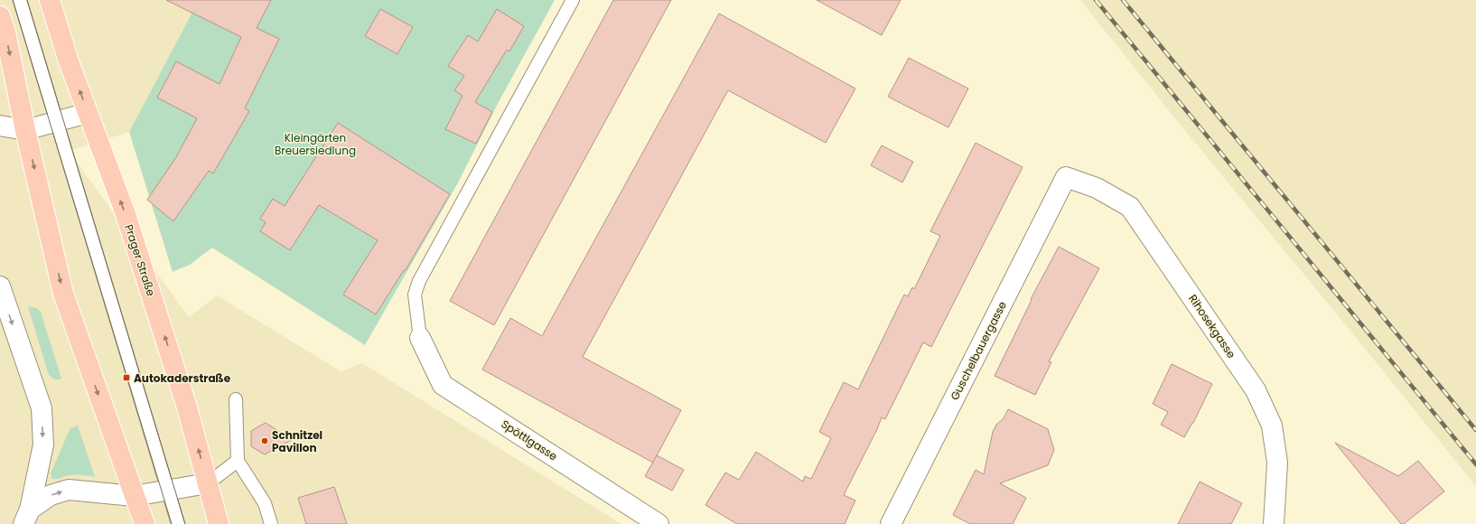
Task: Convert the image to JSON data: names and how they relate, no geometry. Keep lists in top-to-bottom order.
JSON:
{
  "streets": {
    "main road": ["Prager Straße"],
    "street": ["Rihosekgasse", "Guschelbauergasse", "Spöttlgasse"]
  },
  "crossings": [
    ["Rihosekgasse", "Guschelbauergasse"]
  ],
  "parks": ["Kleingärten Breuersiedlung"],
  "places": {
    "transit": ["Autokaderstraße"],
    "other": ["Schnitzel Pavillon"]
  }
}
